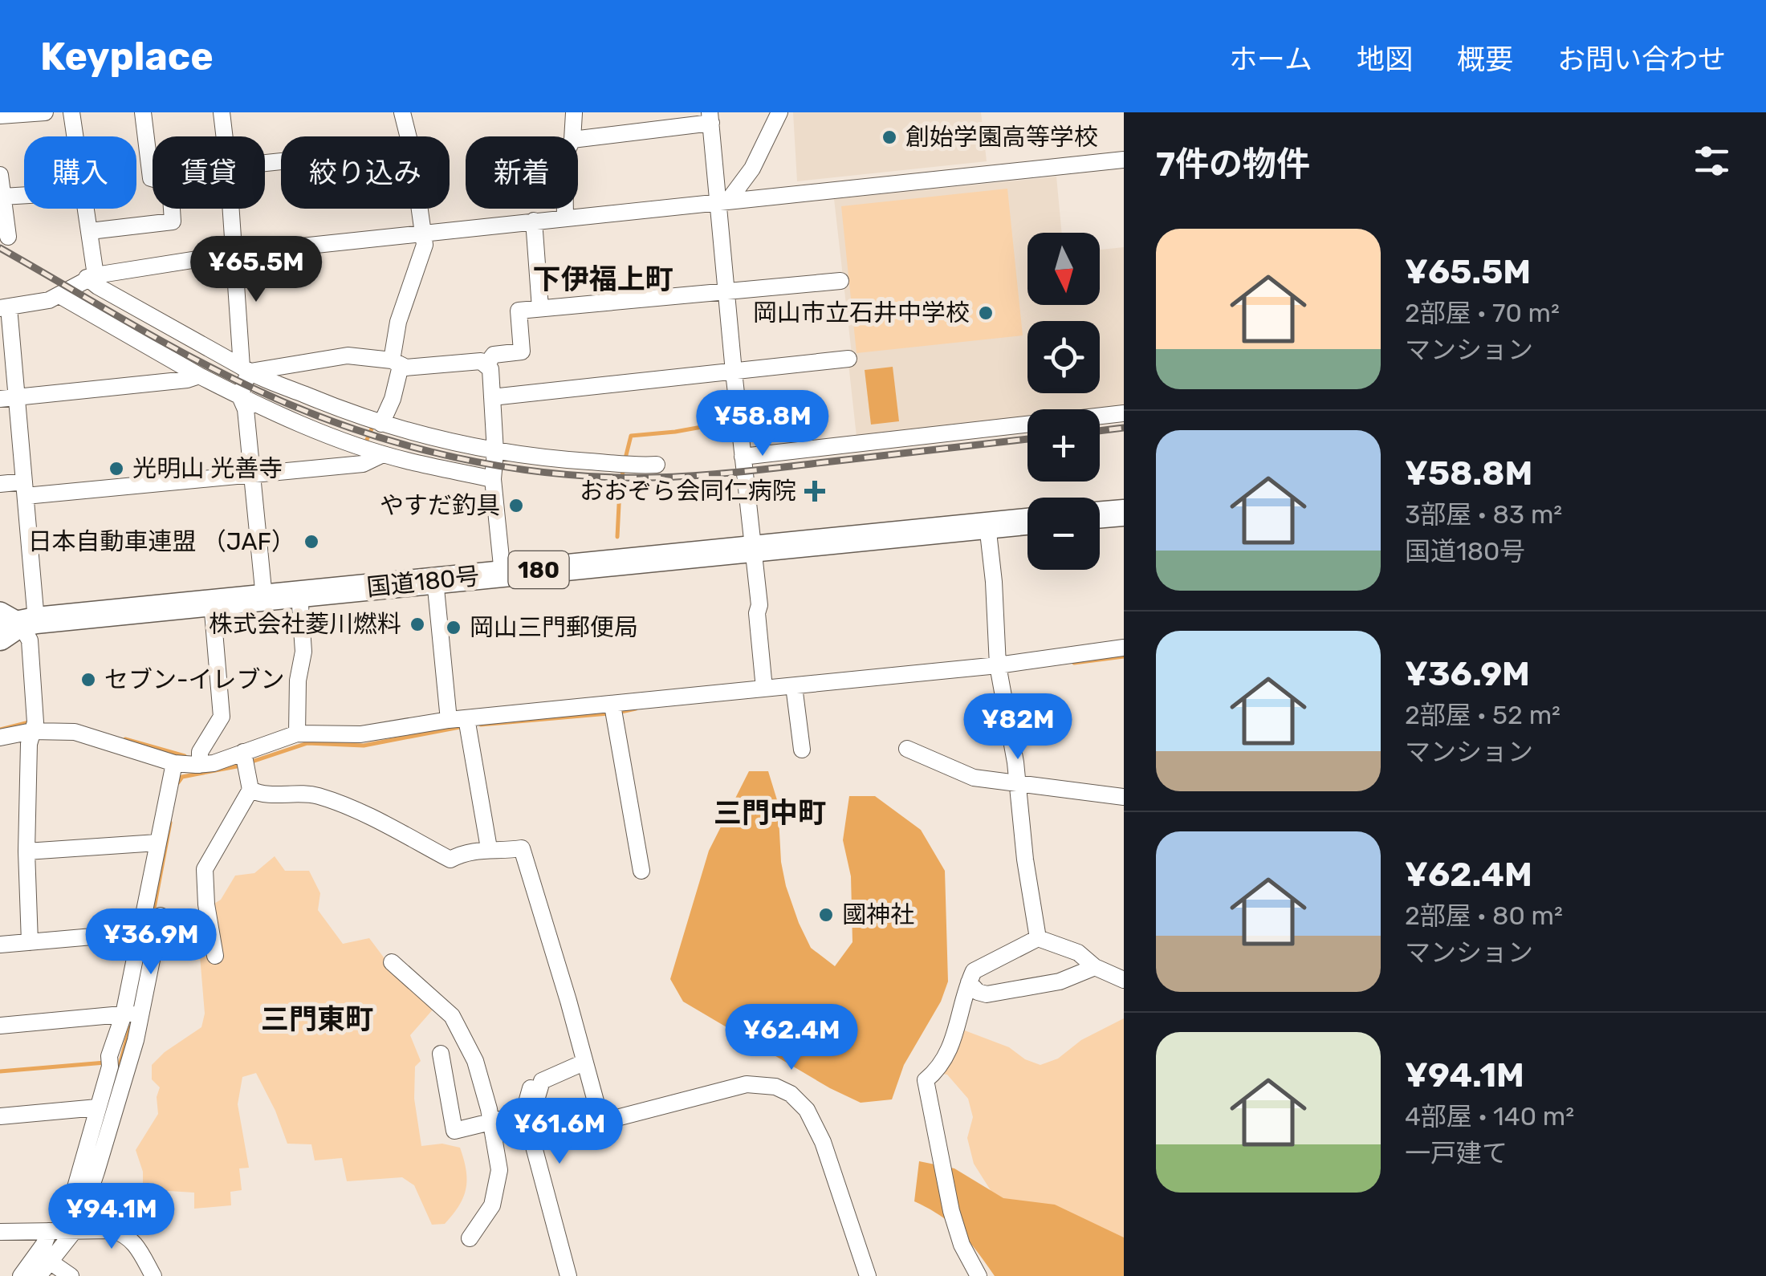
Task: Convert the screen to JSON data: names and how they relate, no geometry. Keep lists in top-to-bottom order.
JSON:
{
  "streets": {
    "highway": ["180", "国道180号"]
  },
  "districts": ["下伊福上町", "三門中町", "三門東町"],
  "places": {
    "other": [
      "創始学園高等学校",
      "岡山市立石井中学校",
      "光明山 光善寺",
      "やすだ釣具",
      "日本自動車連盟 （JAF）",
      "株式会社菱川燃料",
      "岡山三門郵便局",
      "セブン-イレブン",
      "國神社"
    ],
    "health": ["おおぞら会同仁病院"]
  },
  "north": "bottom",
  "page": {
    "header": "Keyplace",
    "nav": [
      "ホーム",
      "地図",
      "概要",
      "お問い合わせ"
    ],
    "heading": "7件の物件",
    "chip": [
      "購入",
      "賃貸",
      "絞り込み",
      "新着"
    ],
    "list": [
      {
        "name": "¥65.5M",
        "note": "2部屋 · 70 m² · マンション"
      },
      {
        "name": "¥58.8M",
        "note": "3部屋 · 83 m² · 国道180号"
      },
      {
        "name": "¥36.9M",
        "note": "2部屋 · 52 m² · マンション"
      },
      {
        "name": "¥62.4M",
        "note": "2部屋 · 80 m² · マンション"
      },
      {
        "name": "¥94.1M",
        "note": "4部屋 · 140 m² · 一戸建て"
      }
    ],
    "map_buttons": ["+", "−"],
    "price": [
      "¥65.5M",
      "¥58.8M",
      "¥82M",
      "¥36.9M",
      "¥62.4M",
      "¥61.6M",
      "¥94.1M"
    ]
  }
}
